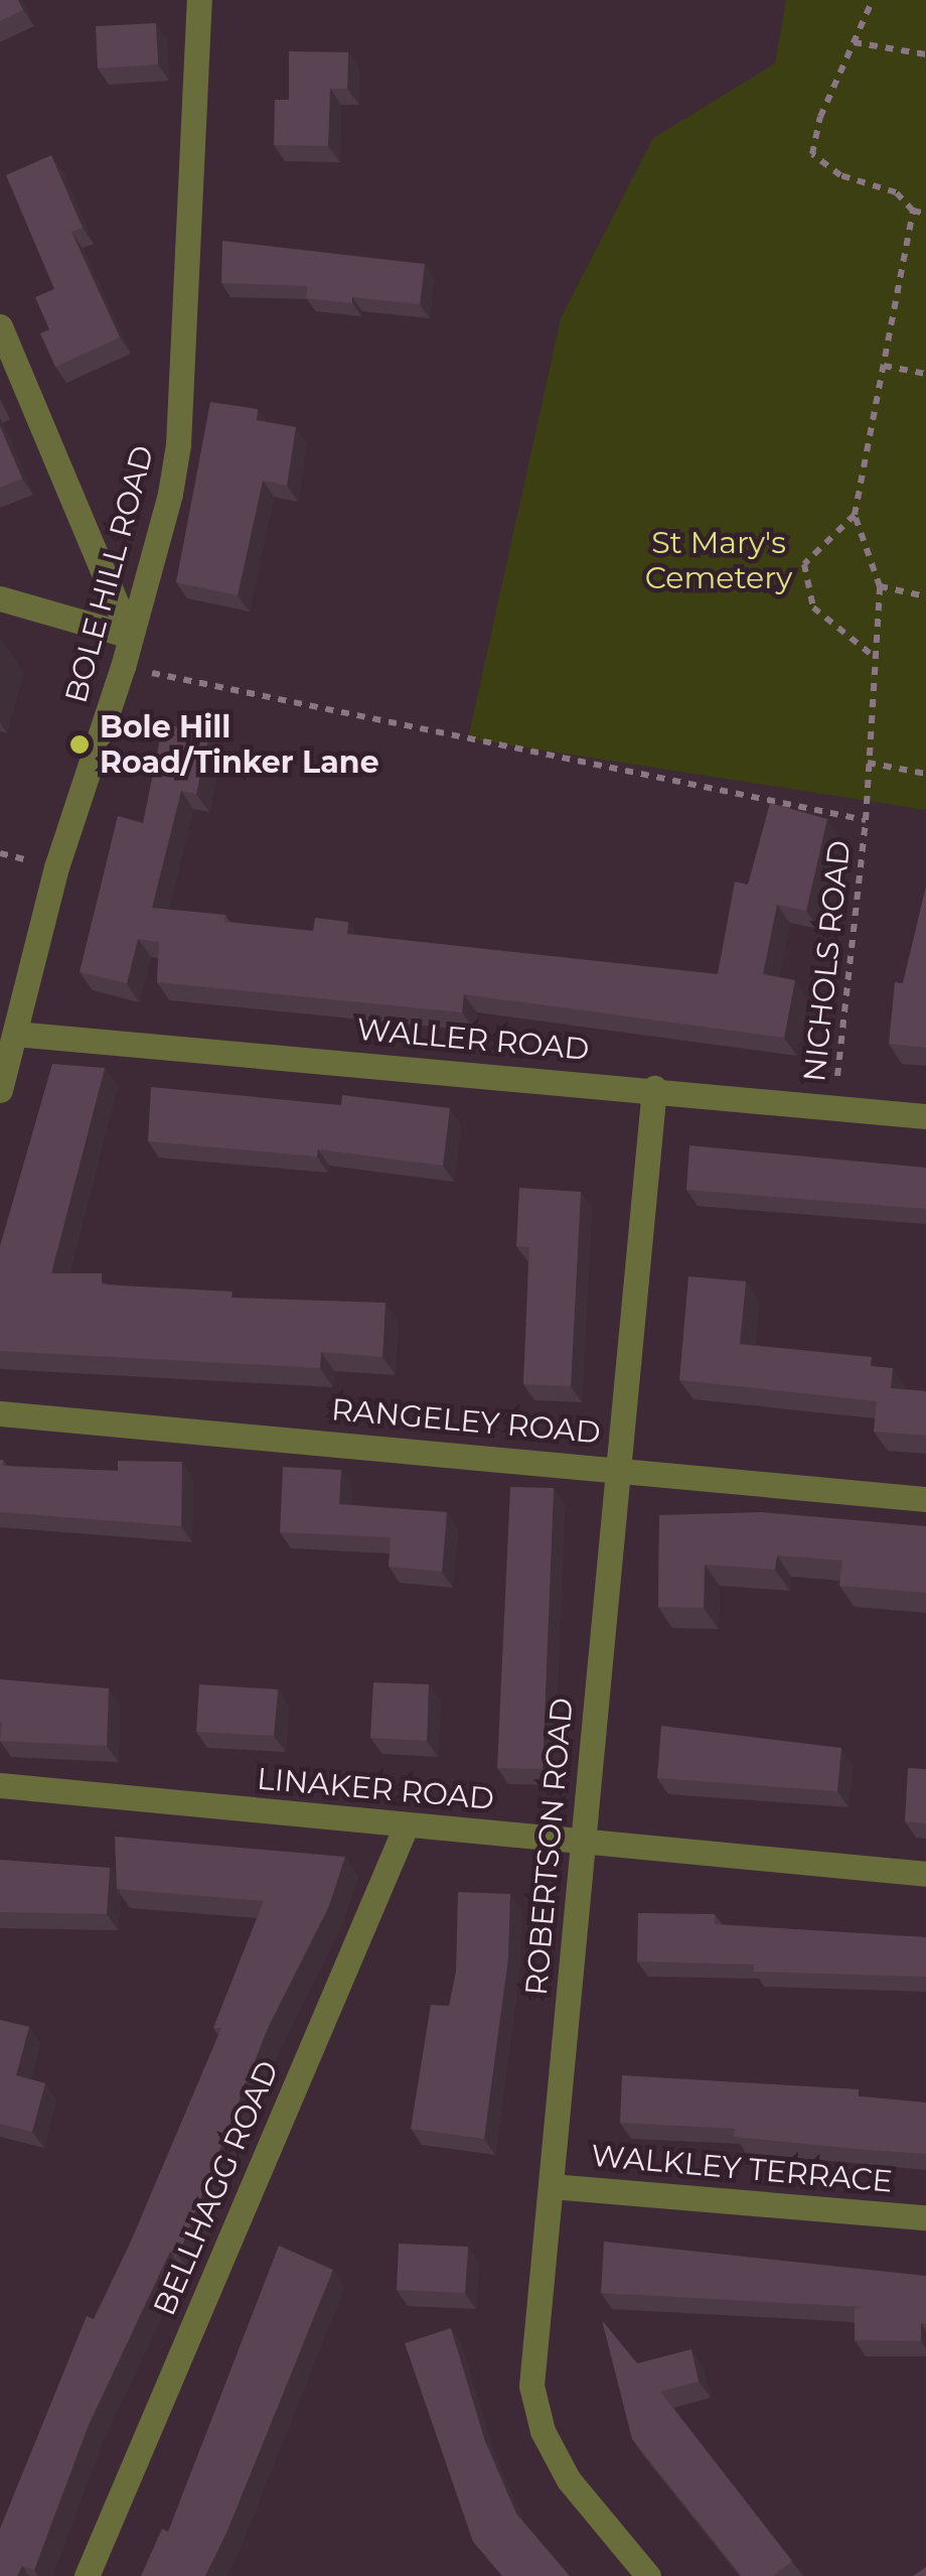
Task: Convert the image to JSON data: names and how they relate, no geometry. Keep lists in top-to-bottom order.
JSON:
{
  "streets": {
    "street": [
      "BOLE HILL ROAD",
      "WALLER ROAD",
      "RANGELEY ROAD",
      "LINAKER ROAD",
      "ROBERTSON ROAD",
      "WALKLEY TERRACE",
      "BELLHAGG ROAD"
    ],
    "path": ["NICHOLS ROAD"]
  },
  "crossings": [
    ["BOLE HILL ROAD", "WALLER ROAD"],
    ["NICHOLS ROAD", "WALLER ROAD"],
    ["WALLER ROAD", "ROBERTSON ROAD"],
    ["RANGELEY ROAD", "ROBERTSON ROAD"],
    ["LINAKER ROAD", "ROBERTSON ROAD"],
    ["LINAKER ROAD", "BELLHAGG ROAD"],
    ["ROBERTSON ROAD", "WALKLEY TERRACE"]
  ],
  "parks": ["St Mary's Cemetery"],
  "places": ["Bole Hill Road/Tinker Lane"]
}
